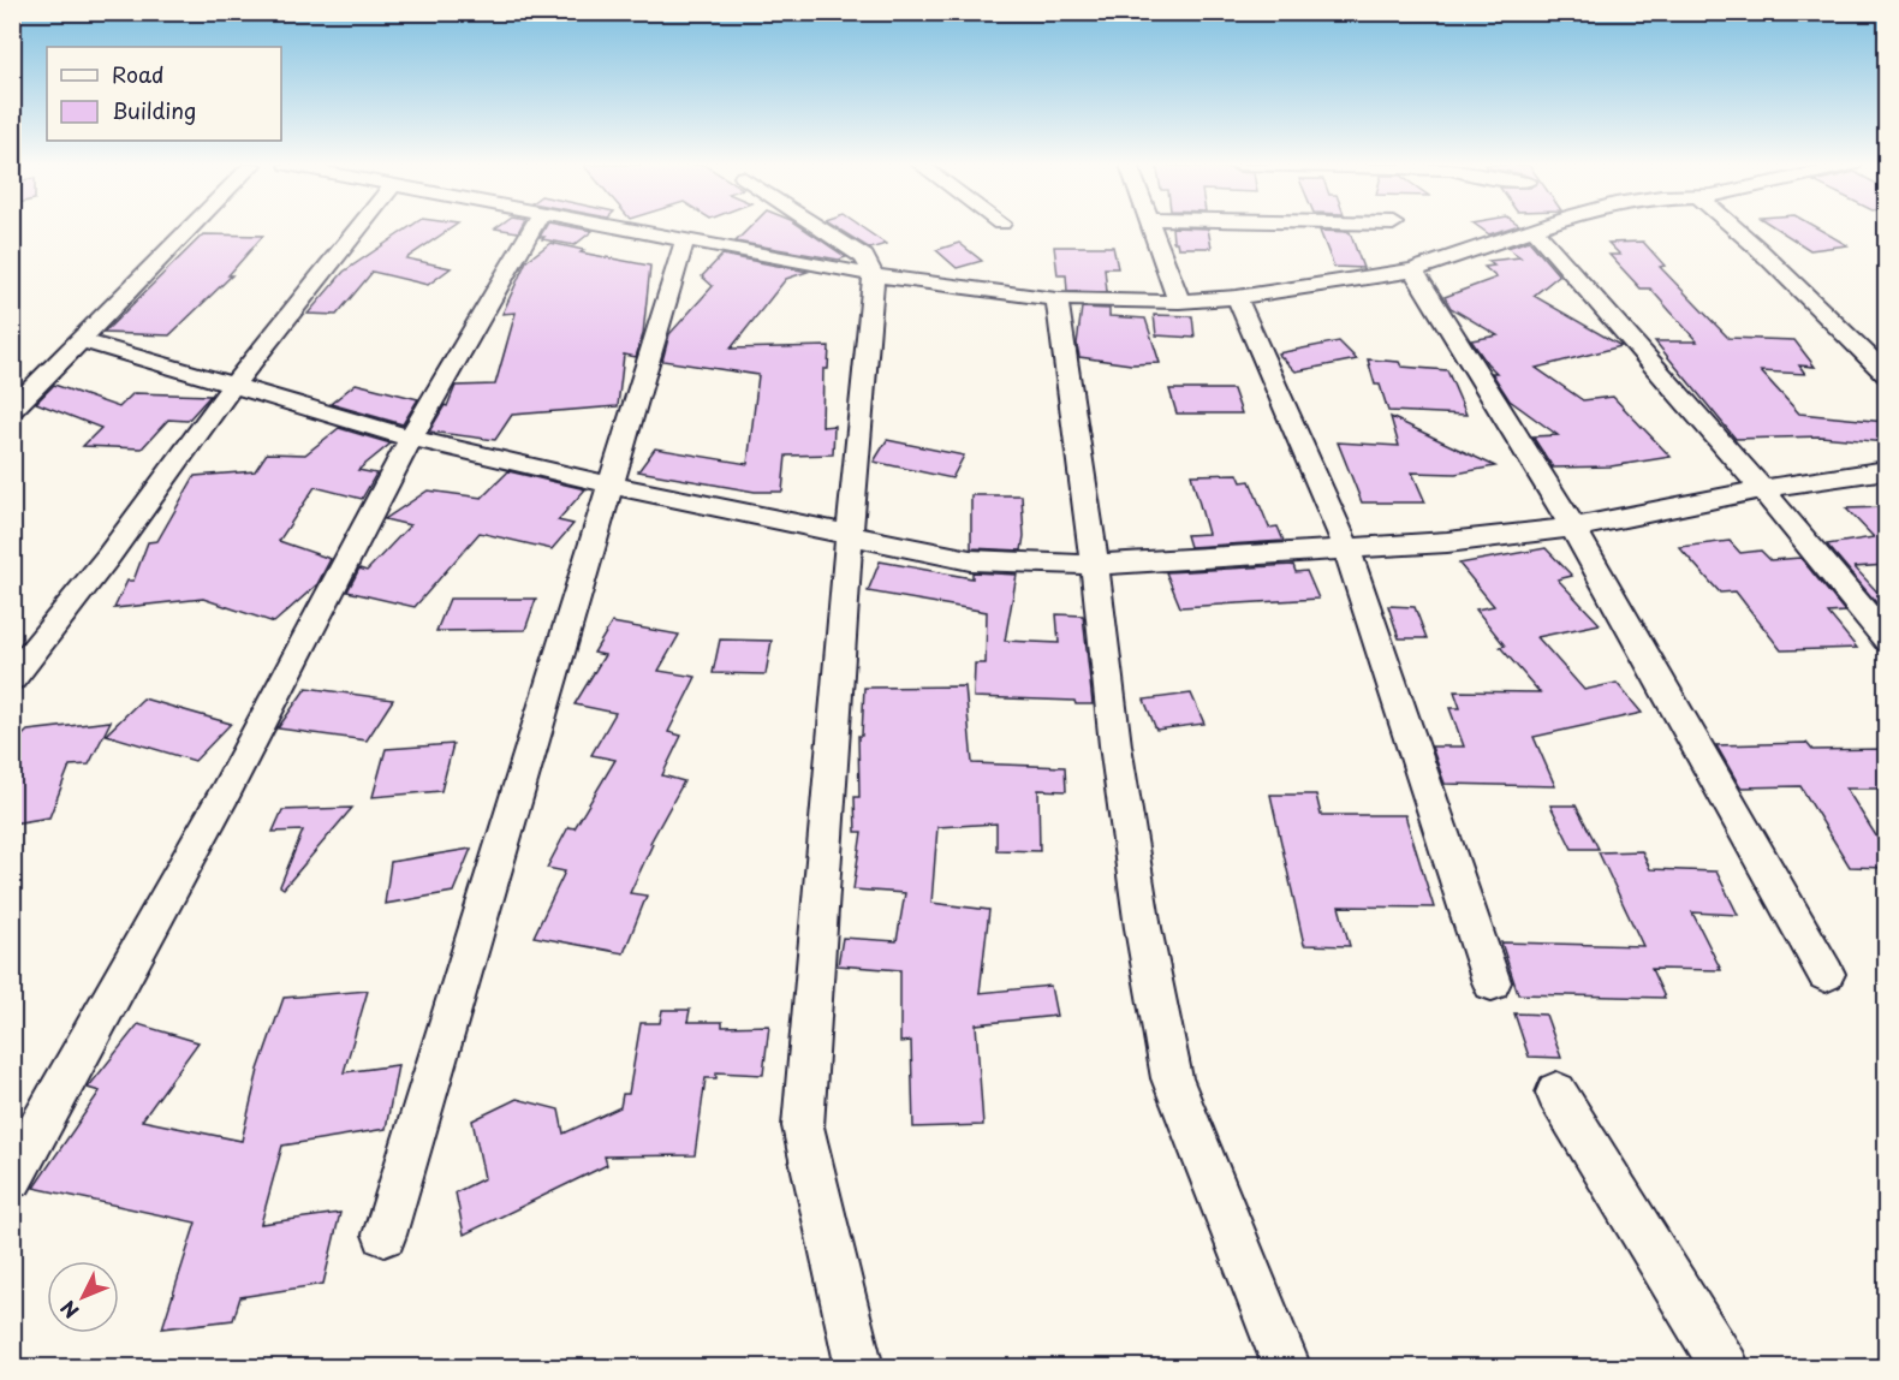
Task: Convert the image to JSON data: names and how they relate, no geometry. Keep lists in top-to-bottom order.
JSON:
{
  "legend": ["Road", "Building"],
  "north": "bottom left"
}
